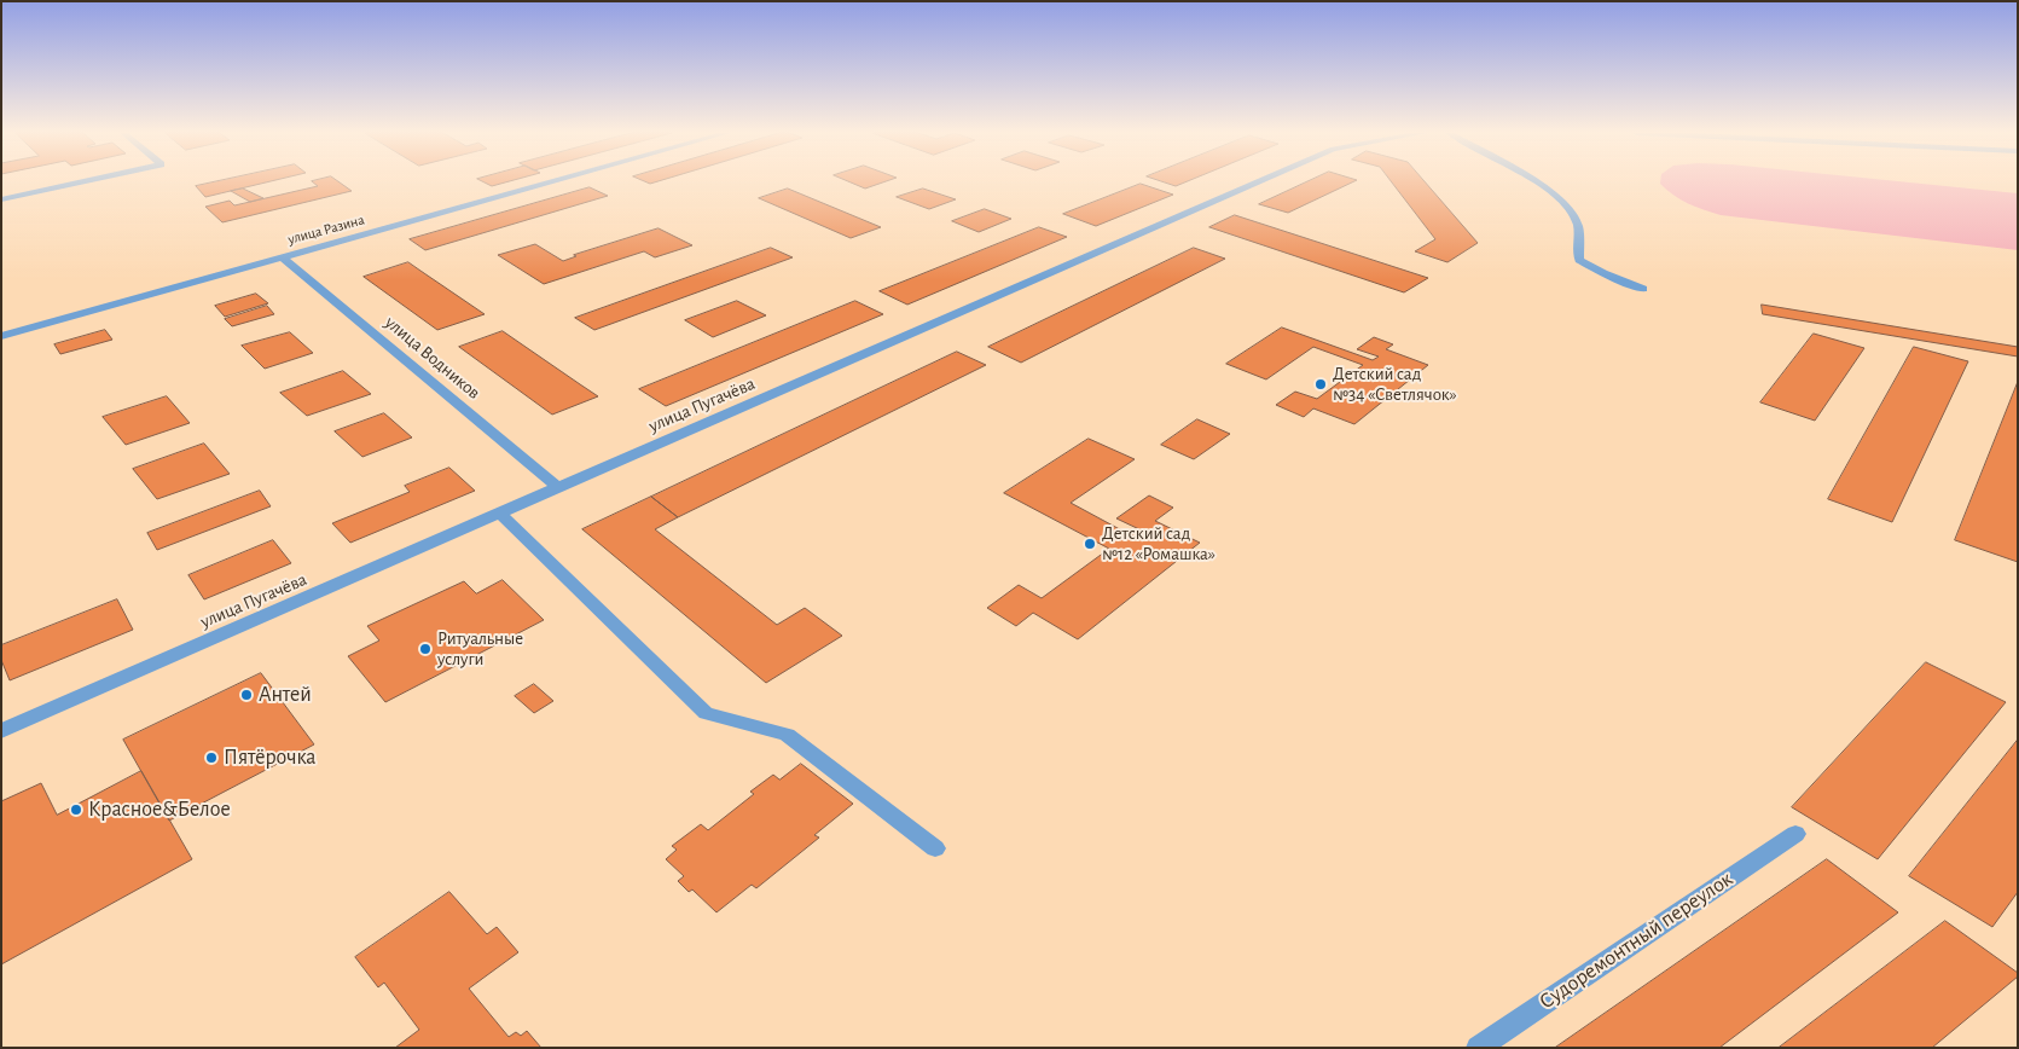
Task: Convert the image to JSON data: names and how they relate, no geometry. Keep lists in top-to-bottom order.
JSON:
{
  "streets": {
    "street": [
      "улица Разина",
      "улица Водников",
      "улица Пугачёва",
      "Судоремонтный переулок"
    ]
  },
  "crossings": [
    ["улица Разина", "улица Водников"],
    ["улица Водников", "улица Пугачёва"]
  ],
  "places": [
    "Детский сад №34 «Светлячок»",
    "Детский сад №12 «Ромашка»",
    "Ритуальные услуги",
    "Антей",
    "Пятёрочка",
    "Красное&Белое"
  ]
}
